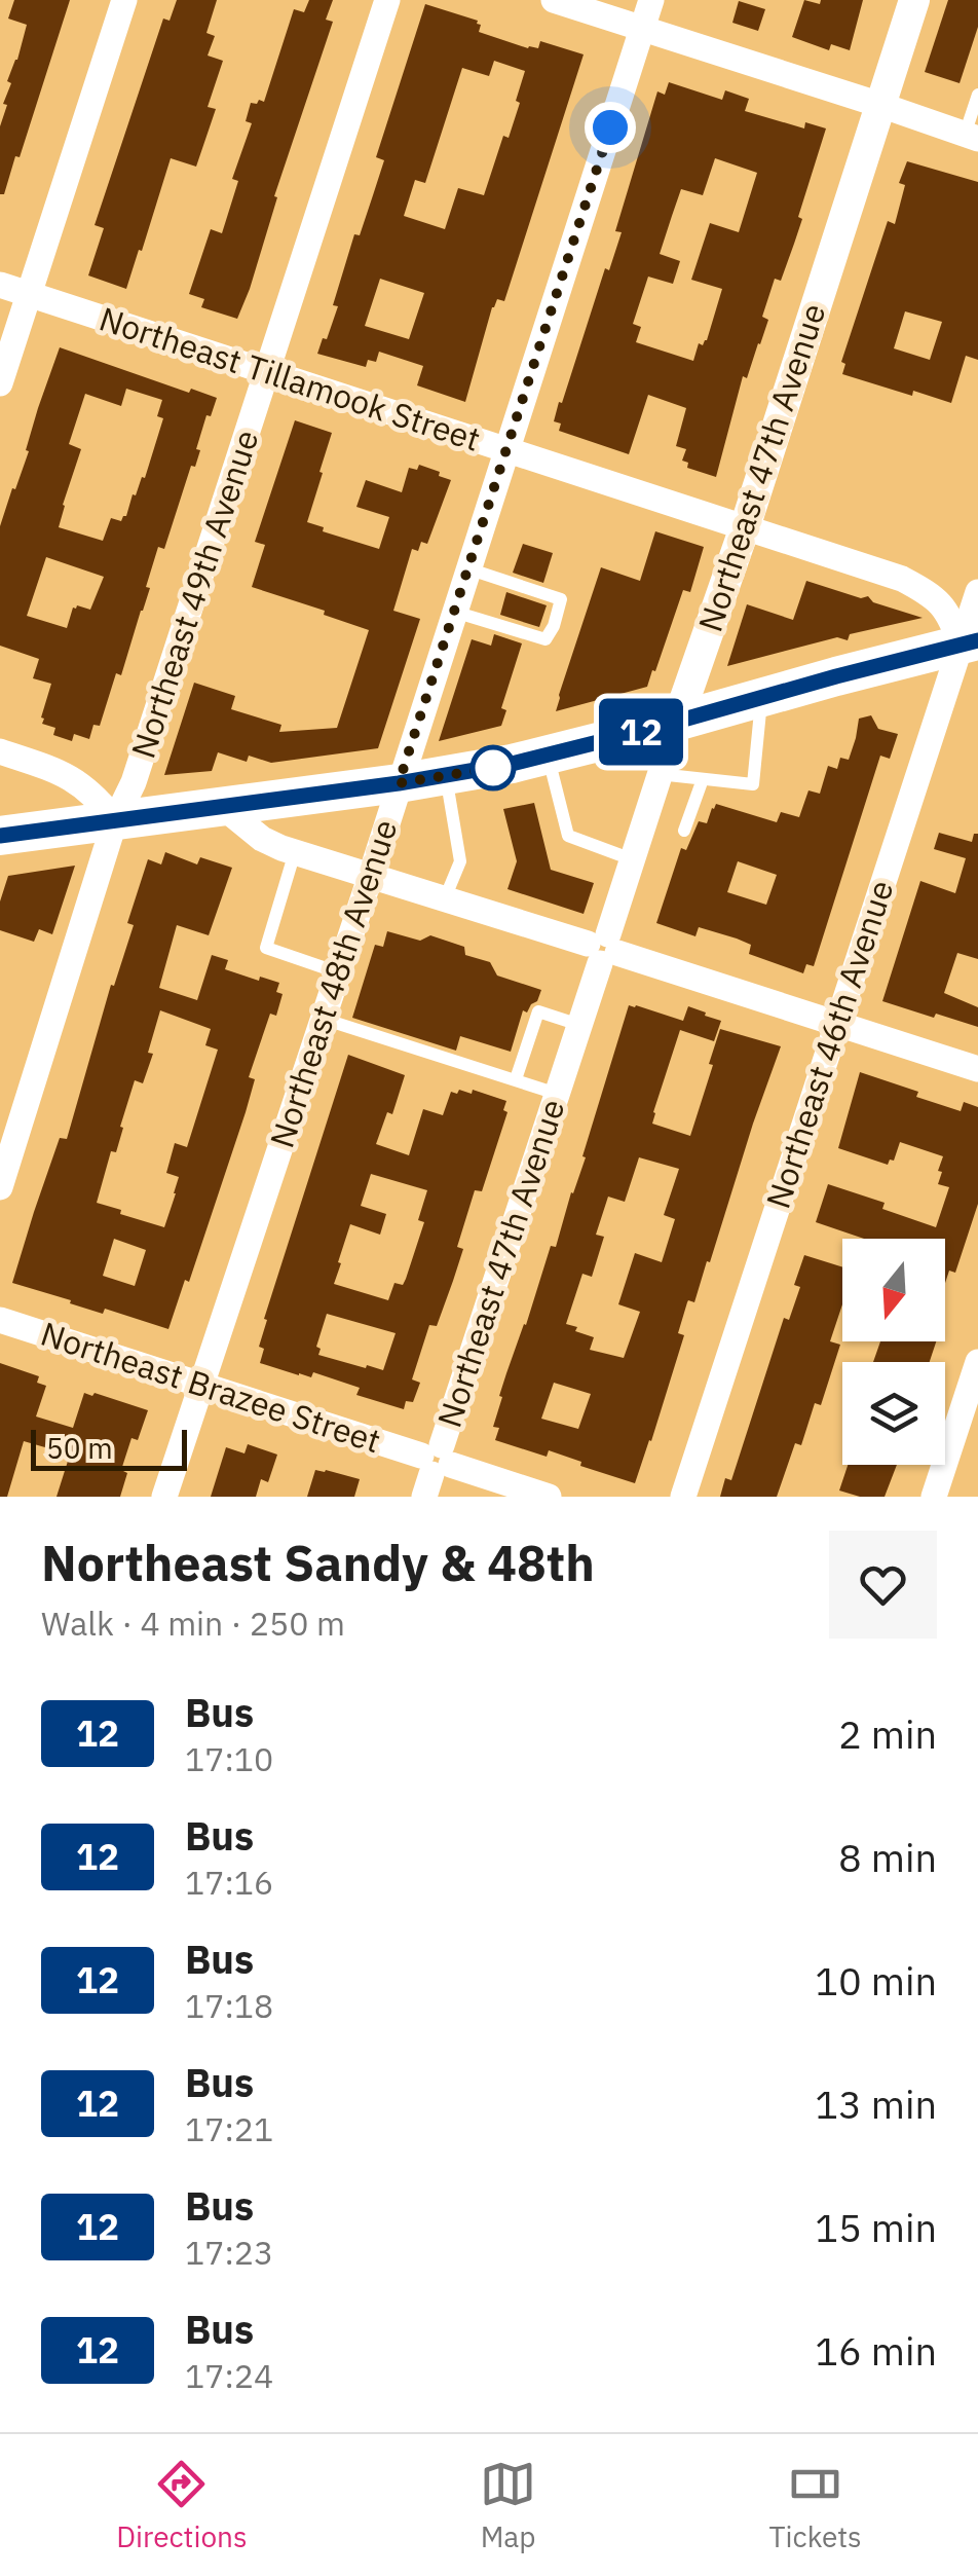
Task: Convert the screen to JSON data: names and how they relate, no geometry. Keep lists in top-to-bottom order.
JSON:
{
  "streets": {
    "street": [
      "Northeast Tillamook Street",
      "Northeast 47th Avenue",
      "Northeast 49th Avenue",
      "Northeast 48th Avenue",
      "Northeast 46th Avenue",
      "Northeast Brazee Street"
    ]
  },
  "crossings": [
    ["Northeast Tillamook Street", "Northeast 47th Avenue"],
    ["Northeast Tillamook Street", "Northeast 49th Avenue"],
    ["Northeast Tillamook Street", "Northeast 48th Avenue"],
    ["Northeast Tillamook Street", "Northeast 46th Avenue"],
    ["Northeast 47th Avenue", "Northeast Brazee Street"],
    ["Northeast 48th Avenue", "Northeast Brazee Street"]
  ],
  "lines": ["bus line 12"],
  "scale_bar": "50 m",
  "north": "bottom",
  "page": {
    "on_map": "12",
    "scale": "50 m",
    "heading": ["Northeast Sandy & 48th", "Walk · 4 min · 250 m"],
    "list": [
      {
        "mark": "12",
        "name": "Bus",
        "note": "17:10",
        "value": "2 min"
      },
      {
        "mark": "12",
        "name": "Bus",
        "note": "17:16",
        "value": "8 min"
      },
      {
        "mark": "12",
        "name": "Bus",
        "note": "17:18",
        "value": "10 min"
      },
      {
        "mark": "12",
        "name": "Bus",
        "note": "17:21",
        "value": "13 min"
      },
      {
        "mark": "12",
        "name": "Bus",
        "note": "17:23",
        "value": "15 min"
      },
      {
        "mark": "12",
        "name": "Bus",
        "note": "17:24",
        "value": "16 min"
      }
    ],
    "tabs": ["Directions", "Map", "Tickets"]
  }
}
